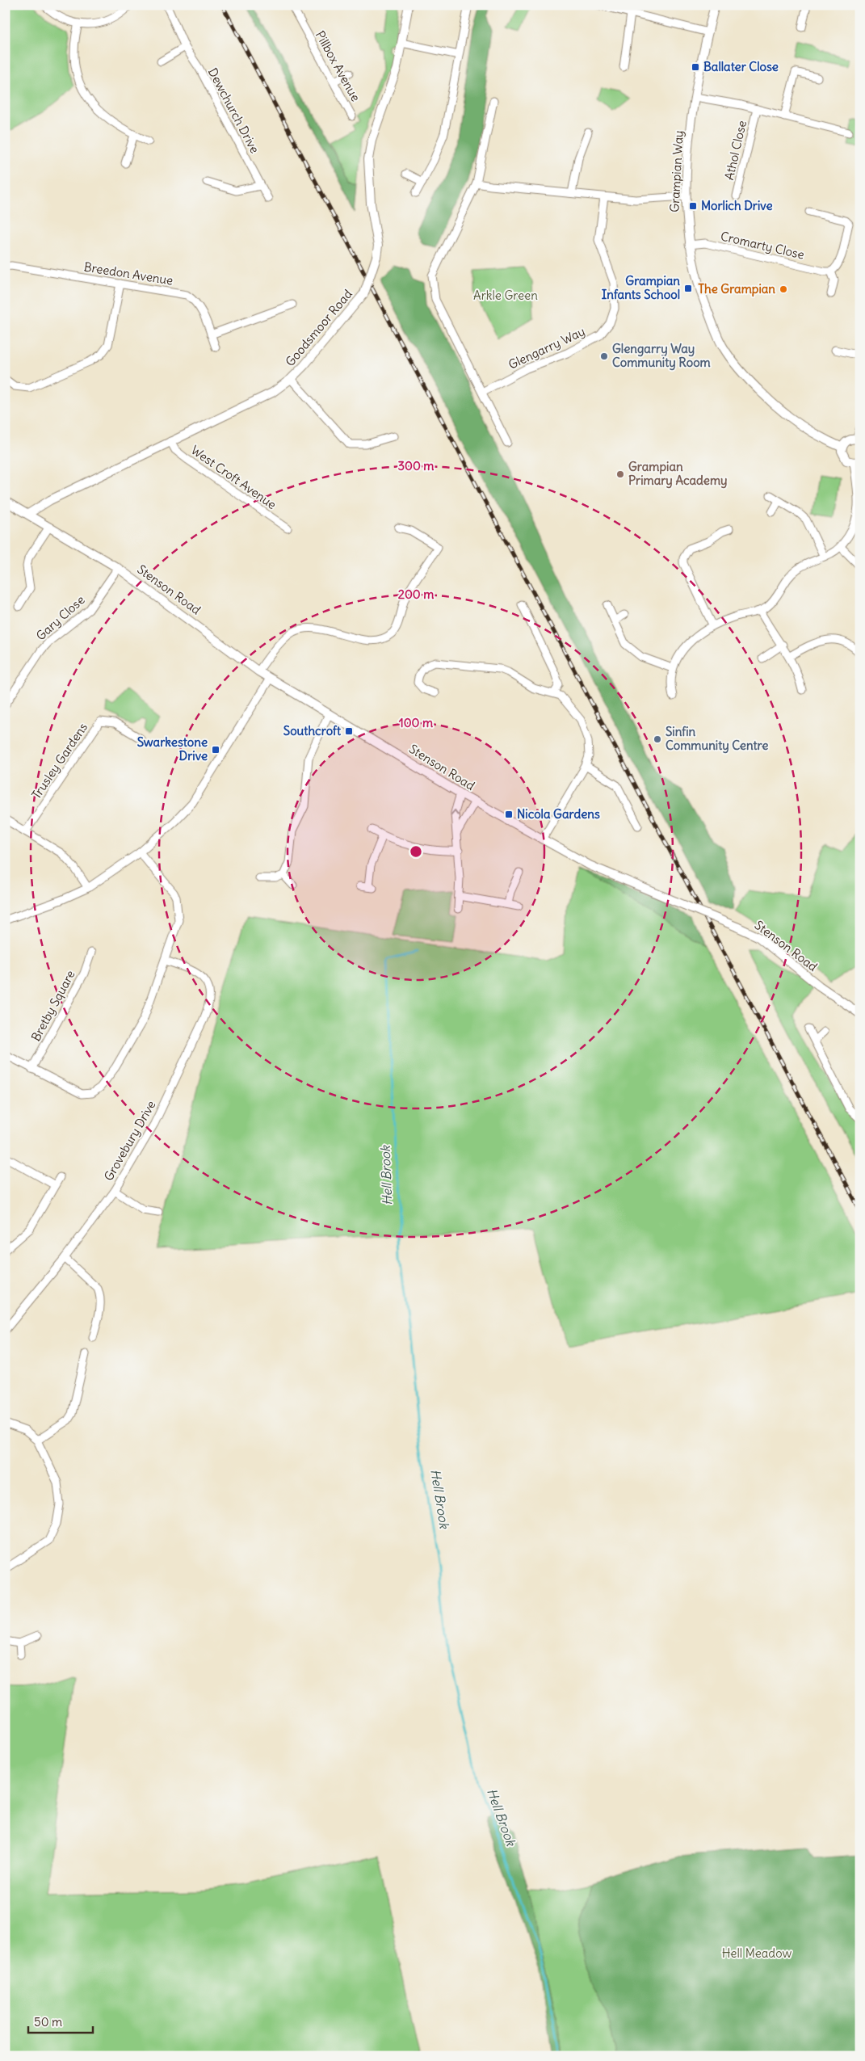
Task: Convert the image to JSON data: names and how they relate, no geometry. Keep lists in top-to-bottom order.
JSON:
{
  "streets": {
    "street": [
      "Pillbox Avenue",
      "Dewchurch Drive",
      "Athol Close",
      "Grampian Way",
      "Cromarty Close",
      "Breedon Avenue",
      "Goodsmoor Road",
      "Glengarry Way",
      "West Croft Avenue",
      "Stenson Road",
      "Gary Close",
      "Trusley Gardens",
      "Bretby Square",
      "Grovebury Drive"
    ]
  },
  "crossings": [
    ["Athol Close", "Grampian Way"],
    ["Grampian Way", "Cromarty Close"],
    ["Goodsmoor Road", "West Croft Avenue"],
    ["Goodsmoor Road", "Stenson Road"],
    ["Stenson Road", "Gary Close"]
  ],
  "water": ["Hell Brook"],
  "parks": ["Arkle Green", "Hell Meadow"],
  "places": {
    "transit": [
      "Ballater Close",
      "Morlich Drive",
      "Grampian Infants School",
      "Southcroft",
      "Swarkestone Drive",
      "Nicola Gardens"
    ],
    "other": [
      "The Grampian",
      "Glengarry Way Community Room",
      "Grampian Primary Academy",
      "Sinfin Community Centre"
    ]
  },
  "scale_bar": "50 m",
  "rings": ["300 m", "200 m", "100 m"]
}
